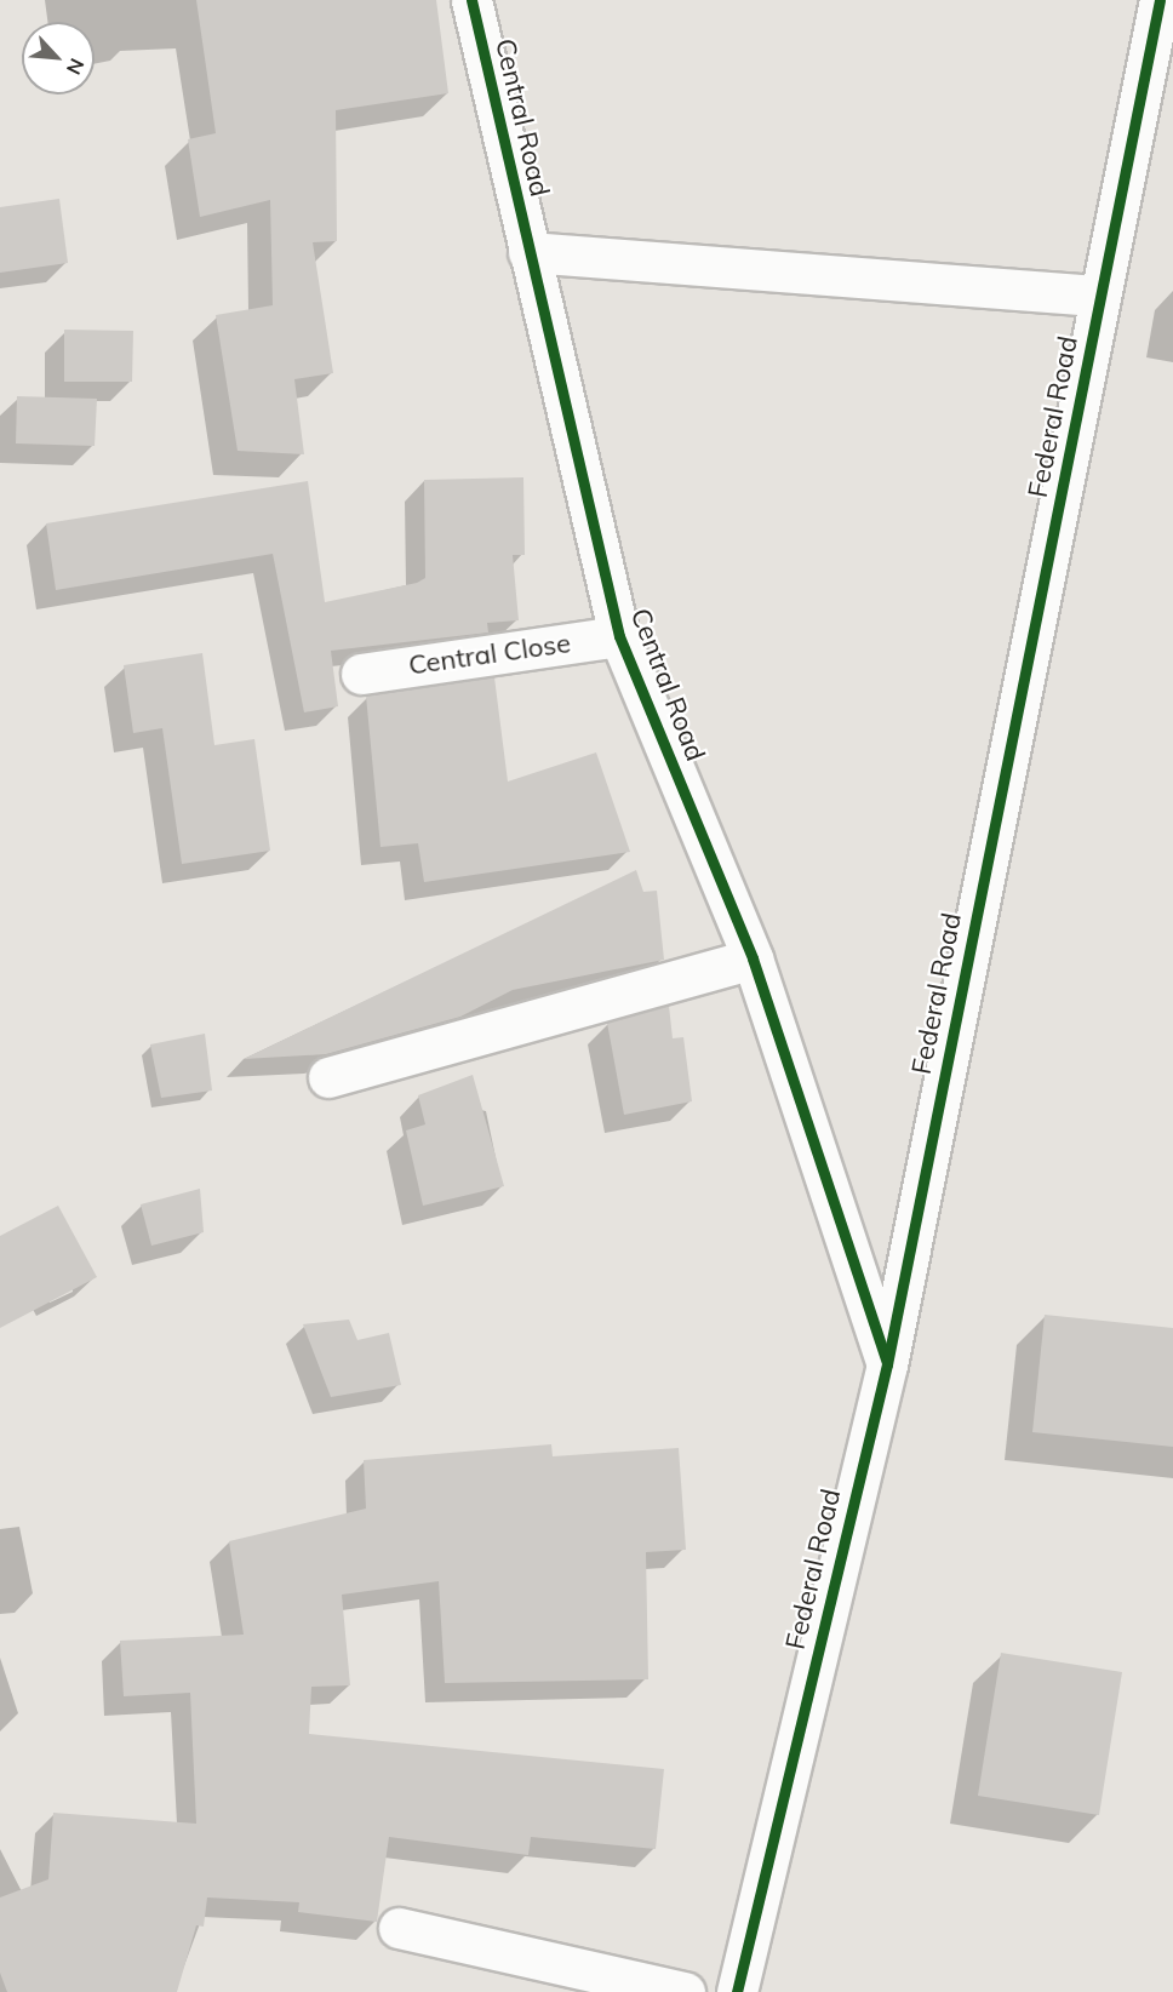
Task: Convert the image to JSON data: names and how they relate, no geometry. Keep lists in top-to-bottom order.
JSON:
{
  "streets": {
    "street": ["Central Road", "Federal Road", "Central Close"]
  },
  "crossings": [
    ["Central Road", "Federal Road"],
    ["Central Road", "Central Close"]
  ],
  "north": "bottom right"
}
